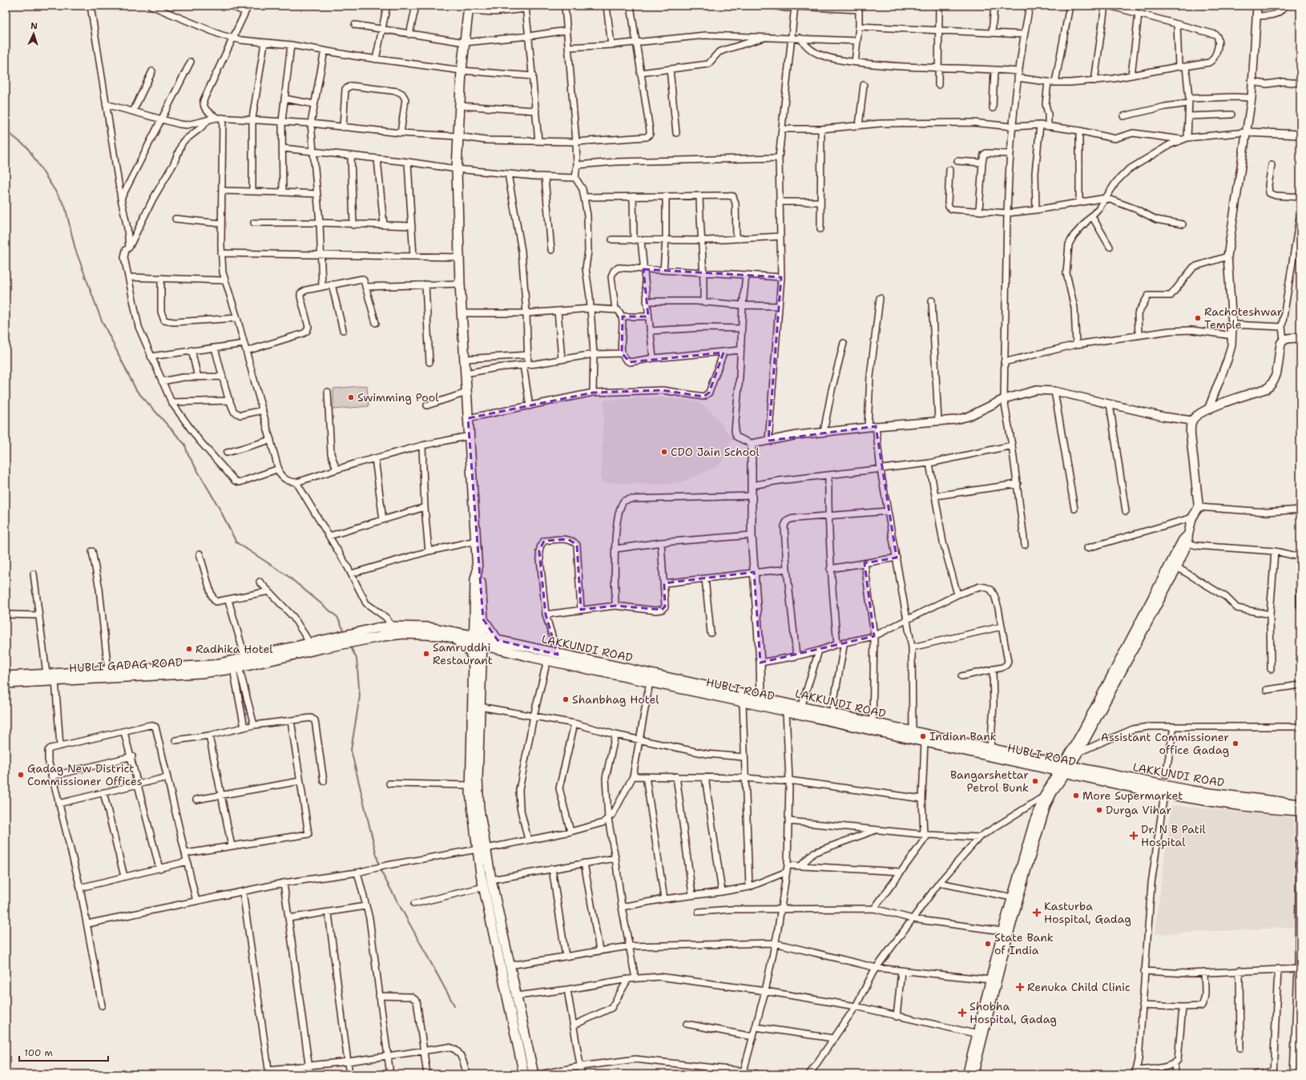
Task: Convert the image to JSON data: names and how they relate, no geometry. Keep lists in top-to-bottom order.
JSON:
{
  "streets": {
    "main road": ["LAKKUNDI ROAD", "HUBLI GADAG ROAD", "HUBLI ROAD"]
  },
  "crossings": [
    ["LAKKUNDI ROAD", "HUBLI ROAD"],
    ["HUBLI GADAG ROAD", "HUBLI ROAD"]
  ],
  "places": {
    "other": [
      "Rachoteshwar Temple",
      "Swimming Pool",
      "CDO Jain School",
      "Radhika Hotel",
      "Samruddhi Restaurant",
      "Shanbhag Hotel",
      "Indian Bank",
      "Assistant Commissioner office Gadag",
      "Gadag New District Commissioner Offices",
      "Bangarshettar Petrol Bunk",
      "More Supermarket",
      "Durga Vihar",
      "State Bank of India"
    ],
    "health": [
      "Dr. N B Patil Hospital",
      "Kasturba Hospital, Gadag",
      "Renuka Child Clinic",
      "Shobha Hospital, Gadag"
    ]
  },
  "scale_bar": "100 m",
  "north": "top"
}
